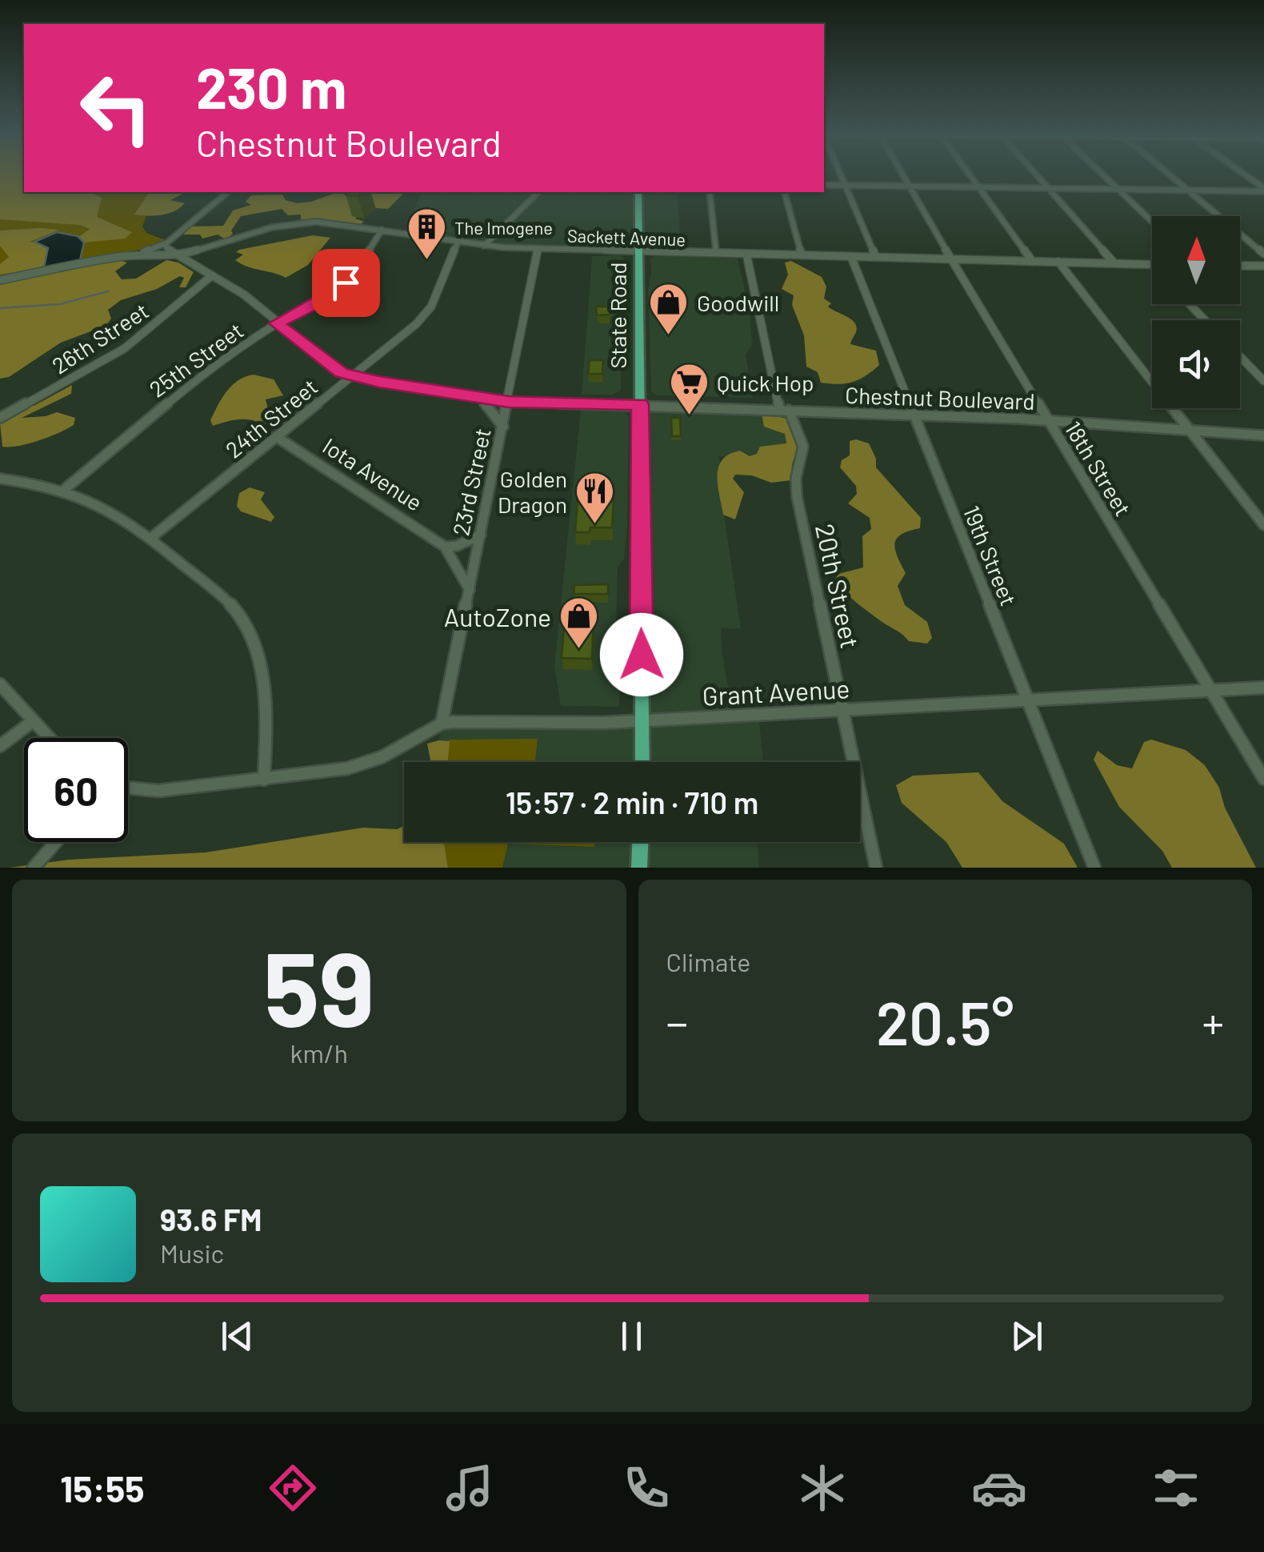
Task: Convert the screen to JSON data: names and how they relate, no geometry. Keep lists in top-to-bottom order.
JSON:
{
  "streets": {
    "main road": ["State Road"],
    "street": [
      "Sackett Avenue",
      "26th Street",
      "25th Street",
      "Chestnut Boulevard",
      "24th Street",
      "18th Street",
      "Iota Avenue",
      "23rd Street",
      "19th Street",
      "20th Street",
      "Grant Avenue"
    ]
  },
  "crossings": [
    ["Sackett Avenue", "State Road"],
    ["Sackett Avenue", "25th Street"],
    ["Sackett Avenue", "Chestnut Boulevard"],
    ["Sackett Avenue", "24th Street"],
    ["Sackett Avenue", "18th Street"],
    ["Sackett Avenue", "23rd Street"],
    ["Sackett Avenue", "19th Street"],
    ["Sackett Avenue", "20th Street"],
    ["State Road", "Chestnut Boulevard"],
    ["State Road", "Grant Avenue"],
    ["26th Street", "Chestnut Boulevard"],
    ["25th Street", "Chestnut Boulevard"],
    ["Chestnut Boulevard", "24th Street"],
    ["Chestnut Boulevard", "18th Street"],
    ["Chestnut Boulevard", "23rd Street"],
    ["Chestnut Boulevard", "19th Street"],
    ["Chestnut Boulevard", "20th Street"],
    ["24th Street", "Iota Avenue"],
    ["18th Street", "Grant Avenue"],
    ["Iota Avenue", "23rd Street"],
    ["23rd Street", "Grant Avenue"],
    ["19th Street", "Grant Avenue"],
    ["20th Street", "Grant Avenue"]
  ],
  "places": {
    "building": ["The Imogene"],
    "shop": ["Goodwill", "AutoZone"],
    "supermarket": ["Quick Hop"],
    "restaurant": ["Golden Dragon"]
  },
  "north": "top",
  "page": {
    "turn": ["230 m", "Chestnut Boulevard"],
    "limit": "60",
    "trip": "15:57 · 2 min · 710 m",
    "tile": [
      ["59", "km/h"],
      "Climate"
    ],
    "heat": ["−", "20.5°", "+"],
    "song": ["93.6 FM", "Music"],
    "tabs": "15:55"
  }
}
